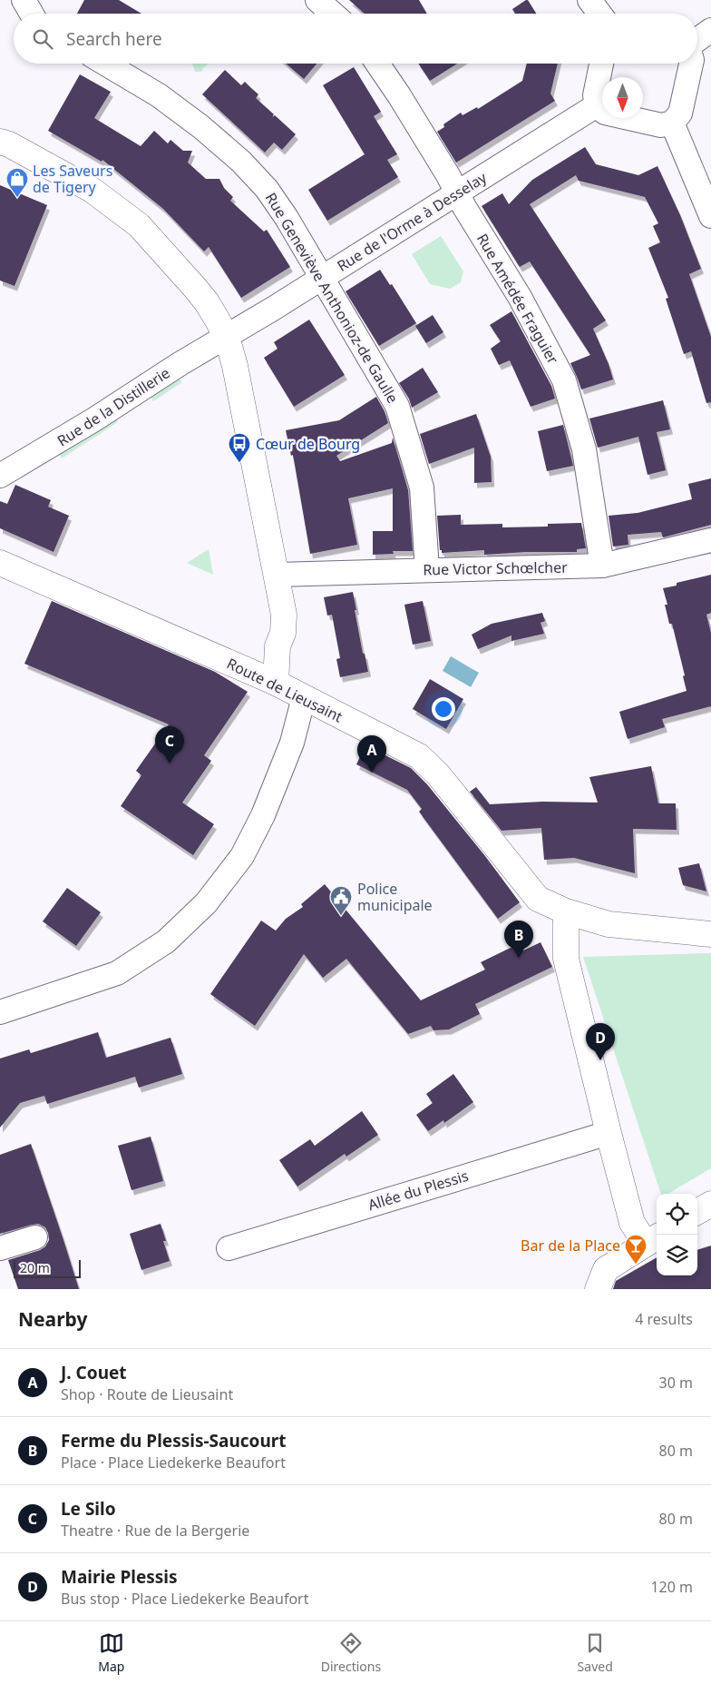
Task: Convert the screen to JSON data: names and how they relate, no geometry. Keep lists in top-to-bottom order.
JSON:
{
  "streets": {
    "street": [
      "Rue de l'Orme à Desselay",
      "Rue Geneviève Anthonioz-de Gaulle",
      "Rue Amédée Fraguier",
      "Rue de la Distillerie",
      "Rue Victor Schœlcher",
      "Route de Lieusaint",
      "Allée du Plessis"
    ]
  },
  "crossings": [
    ["Rue de l'Orme à Desselay", "Rue Geneviève Anthonioz-de Gaulle"],
    ["Rue de l'Orme à Desselay", "Rue Amédée Fraguier"],
    ["Rue de l'Orme à Desselay", "Rue de la Distillerie"],
    ["Rue Geneviève Anthonioz-de Gaulle", "Rue Victor Schœlcher"],
    ["Rue Amédée Fraguier", "Rue Victor Schœlcher"]
  ],
  "places": {
    "shop": ["Les Saveurs de Tigery"],
    "bus stop": ["Cœur de Bourg"],
    "public building": ["Police municipale"],
    "bar": ["Bar de la Place"]
  },
  "scale_bar": "20 m",
  "north": "bottom",
  "page": {
    "search": "Search here",
    "pins": [
      "C",
      "A",
      "B",
      "D"
    ],
    "scale": "20 m",
    "heading": ["Nearby", "4 results"],
    "list": [
      {
        "mark": "A",
        "name": "J. Couet",
        "note": "Shop · Route de Lieusaint",
        "value": "30 m"
      },
      {
        "mark": "B",
        "name": "Ferme du Plessis-Saucourt",
        "note": "Place · Place Liedekerke Beaufort",
        "value": "80 m"
      },
      {
        "mark": "C",
        "name": "Le Silo",
        "note": "Theatre · Rue de la Bergerie",
        "value": "80 m"
      },
      {
        "mark": "D",
        "name": "Mairie Plessis",
        "note": "Bus stop · Place Liedekerke Beaufort",
        "value": "120 m"
      }
    ],
    "nav": ["Map", "Directions", "Saved"]
  }
}
